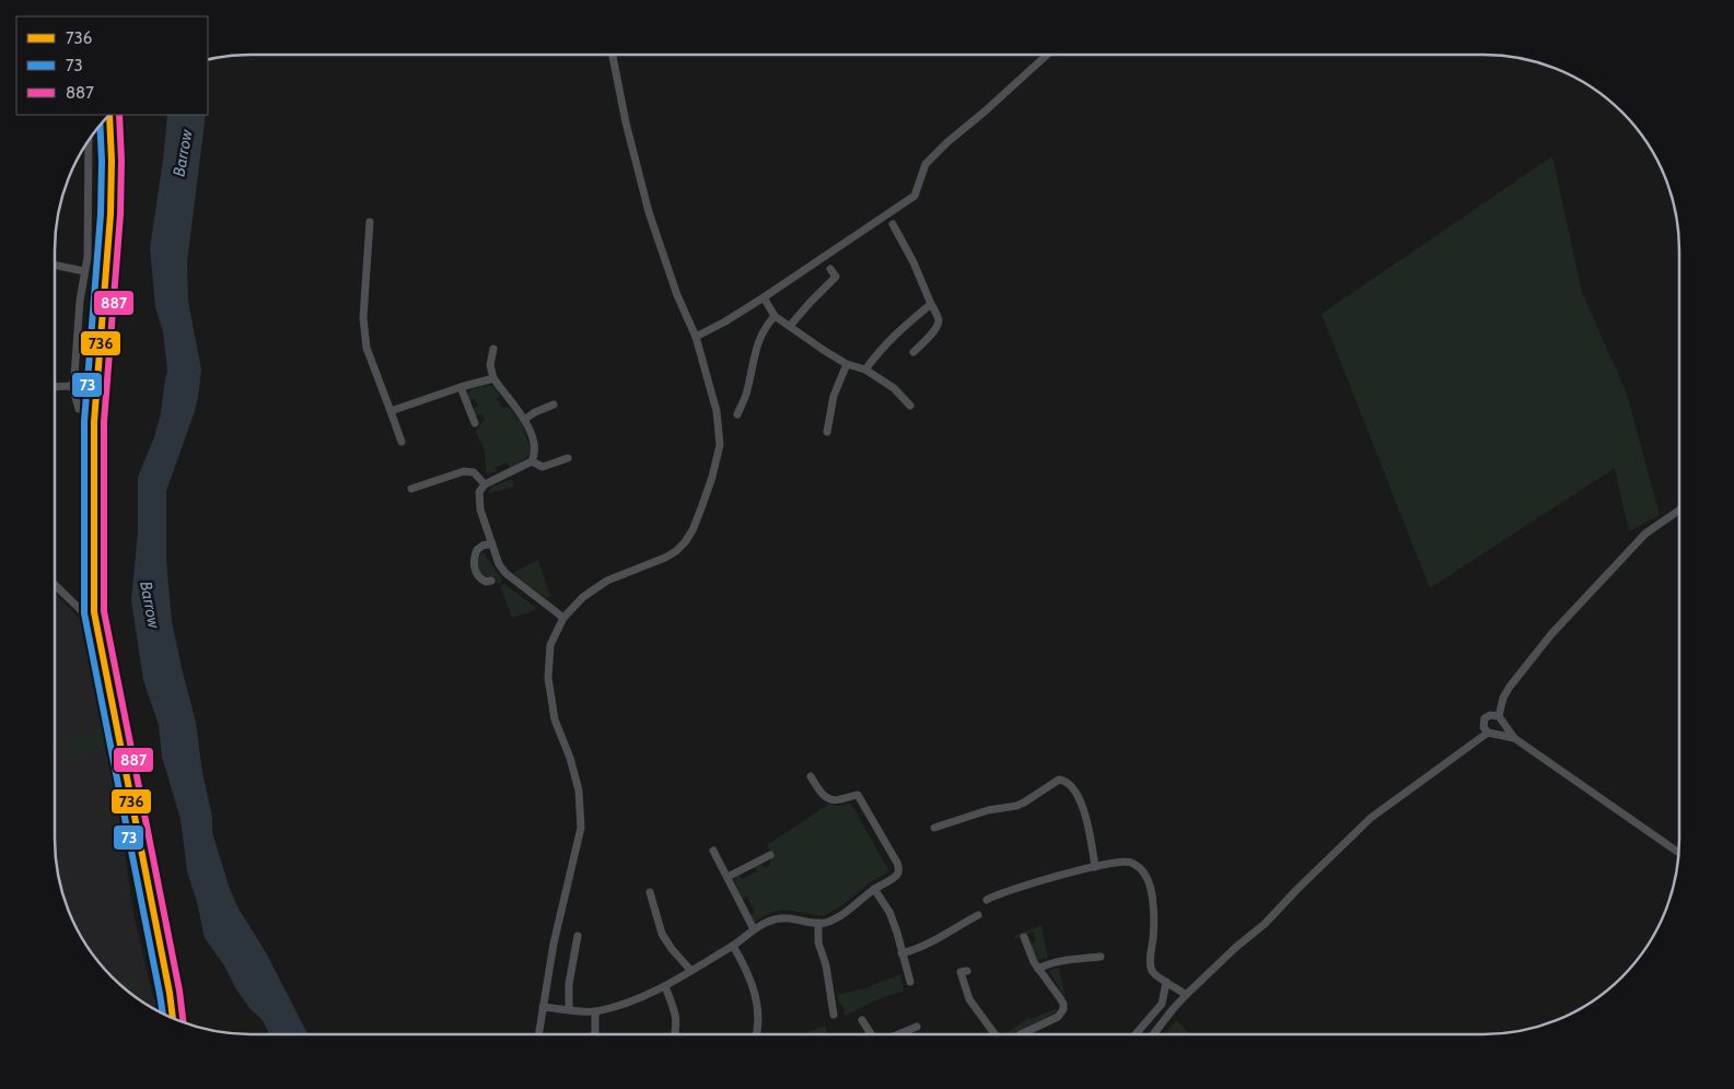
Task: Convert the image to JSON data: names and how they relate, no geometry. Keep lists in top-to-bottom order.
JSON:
{
  "water": ["Barrow"],
  "lines": ["transit line 736", "transit line 887", "transit line 73"],
  "legend": ["736", "73", "887"]
}
